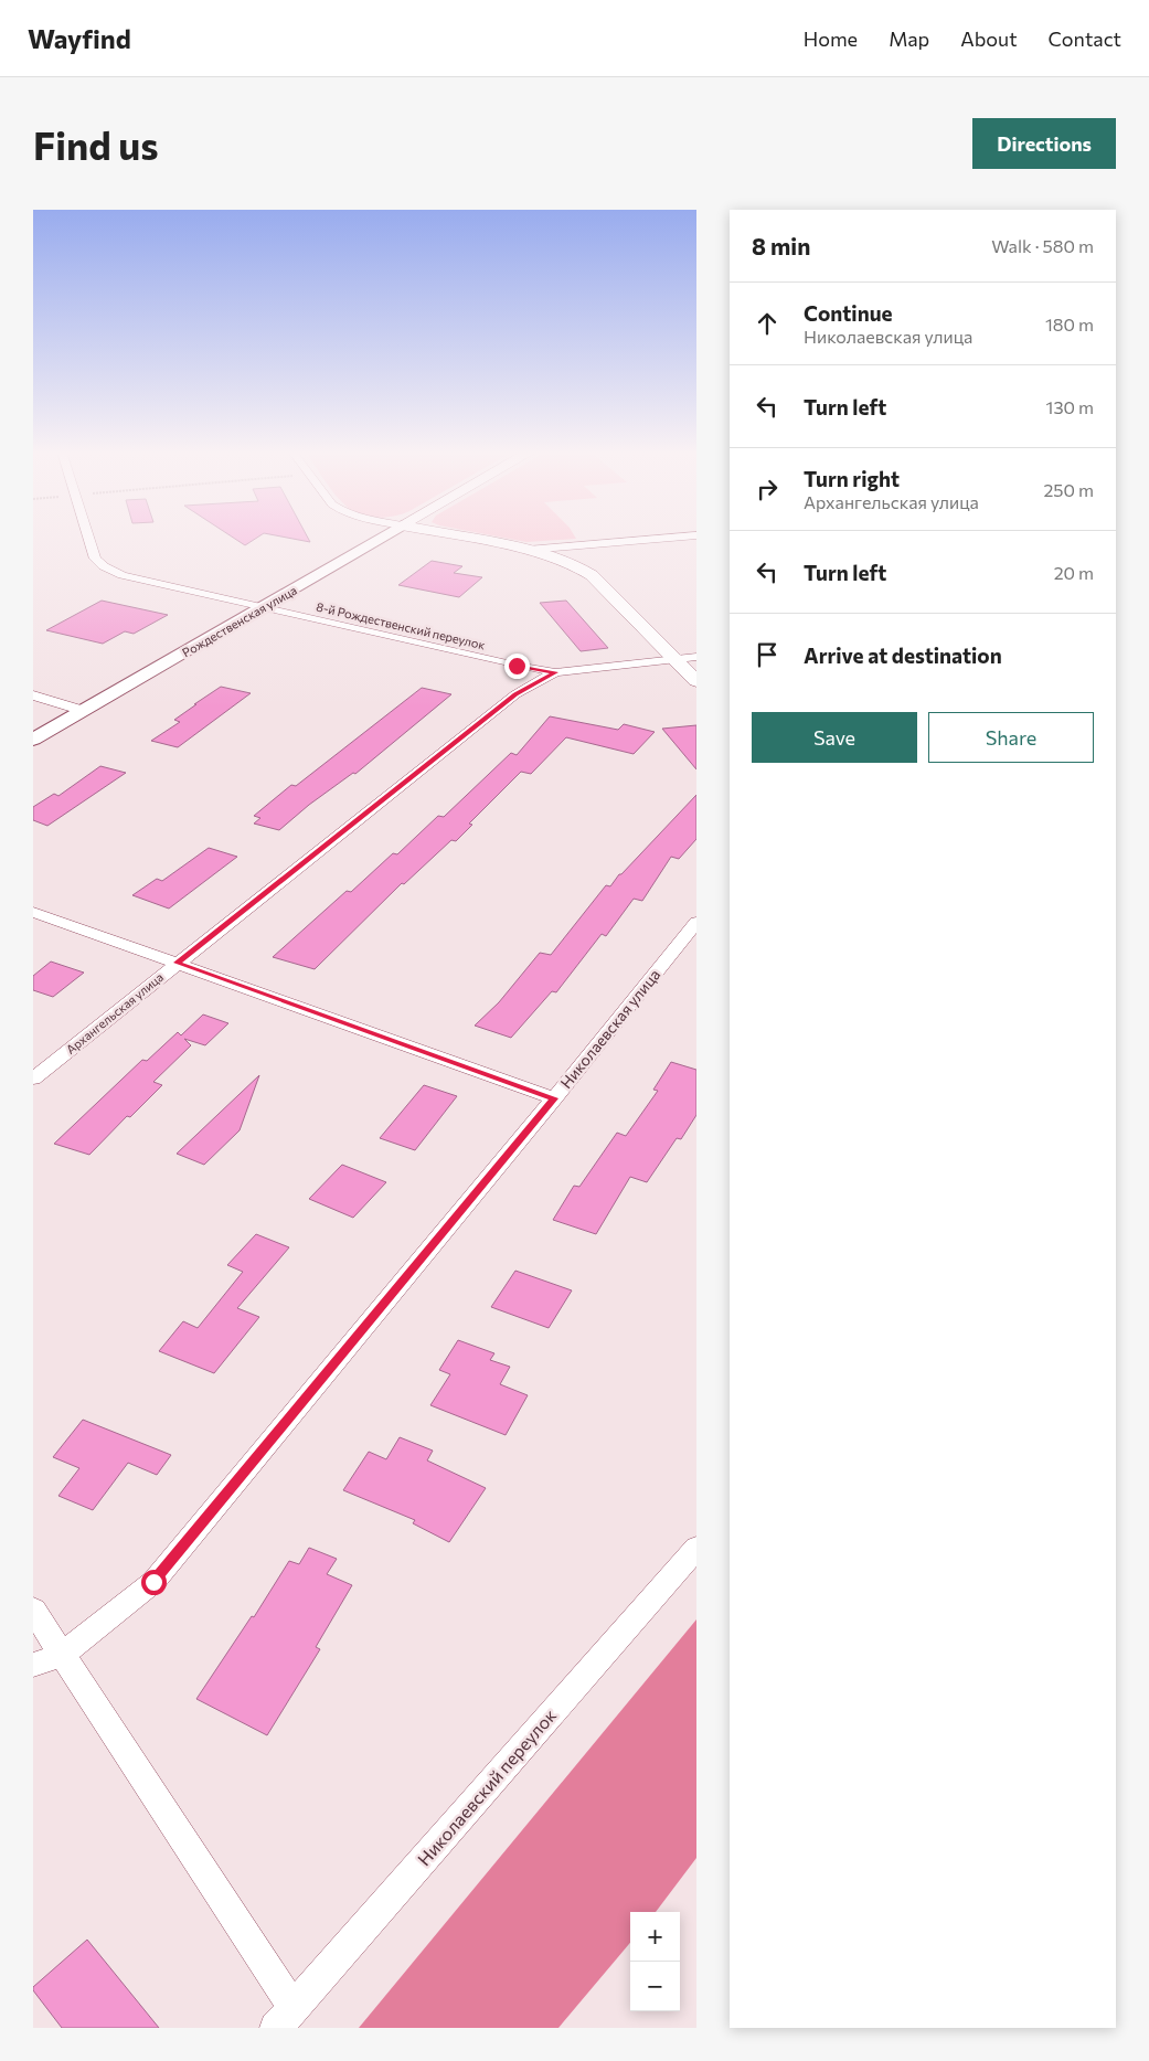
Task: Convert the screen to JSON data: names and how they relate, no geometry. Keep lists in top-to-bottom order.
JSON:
{
  "streets": {
    "street": [
      "Рождественская улица",
      "8-й Рождественский переулок",
      "Архангельская улица",
      "Николаевская улица",
      "Николаевский переулок"
    ]
  },
  "crossings": [
    ["Рождественская улица", "8-й Рождественский переулок"],
    ["8-й Рождественский переулок", "Архангельская улица"]
  ],
  "page": {
    "header": "Wayfind",
    "nav": [
      "Home",
      "Map",
      "About",
      "Contact"
    ],
    "buttons": [
      "Directions",
      ["Save", "Share"]
    ],
    "title": "Find us",
    "heading": ["8 min", "Walk · 580 m"],
    "list": [
      ["Continue", "Николаевская улица", "180 m"],
      ["Turn left", "130 m"],
      ["Turn right", "Архангельская улица", "250 m"],
      ["Turn left", "20 m"],
      "Arrive at destination"
    ],
    "map_buttons": ["+", "−"]
  }
}
